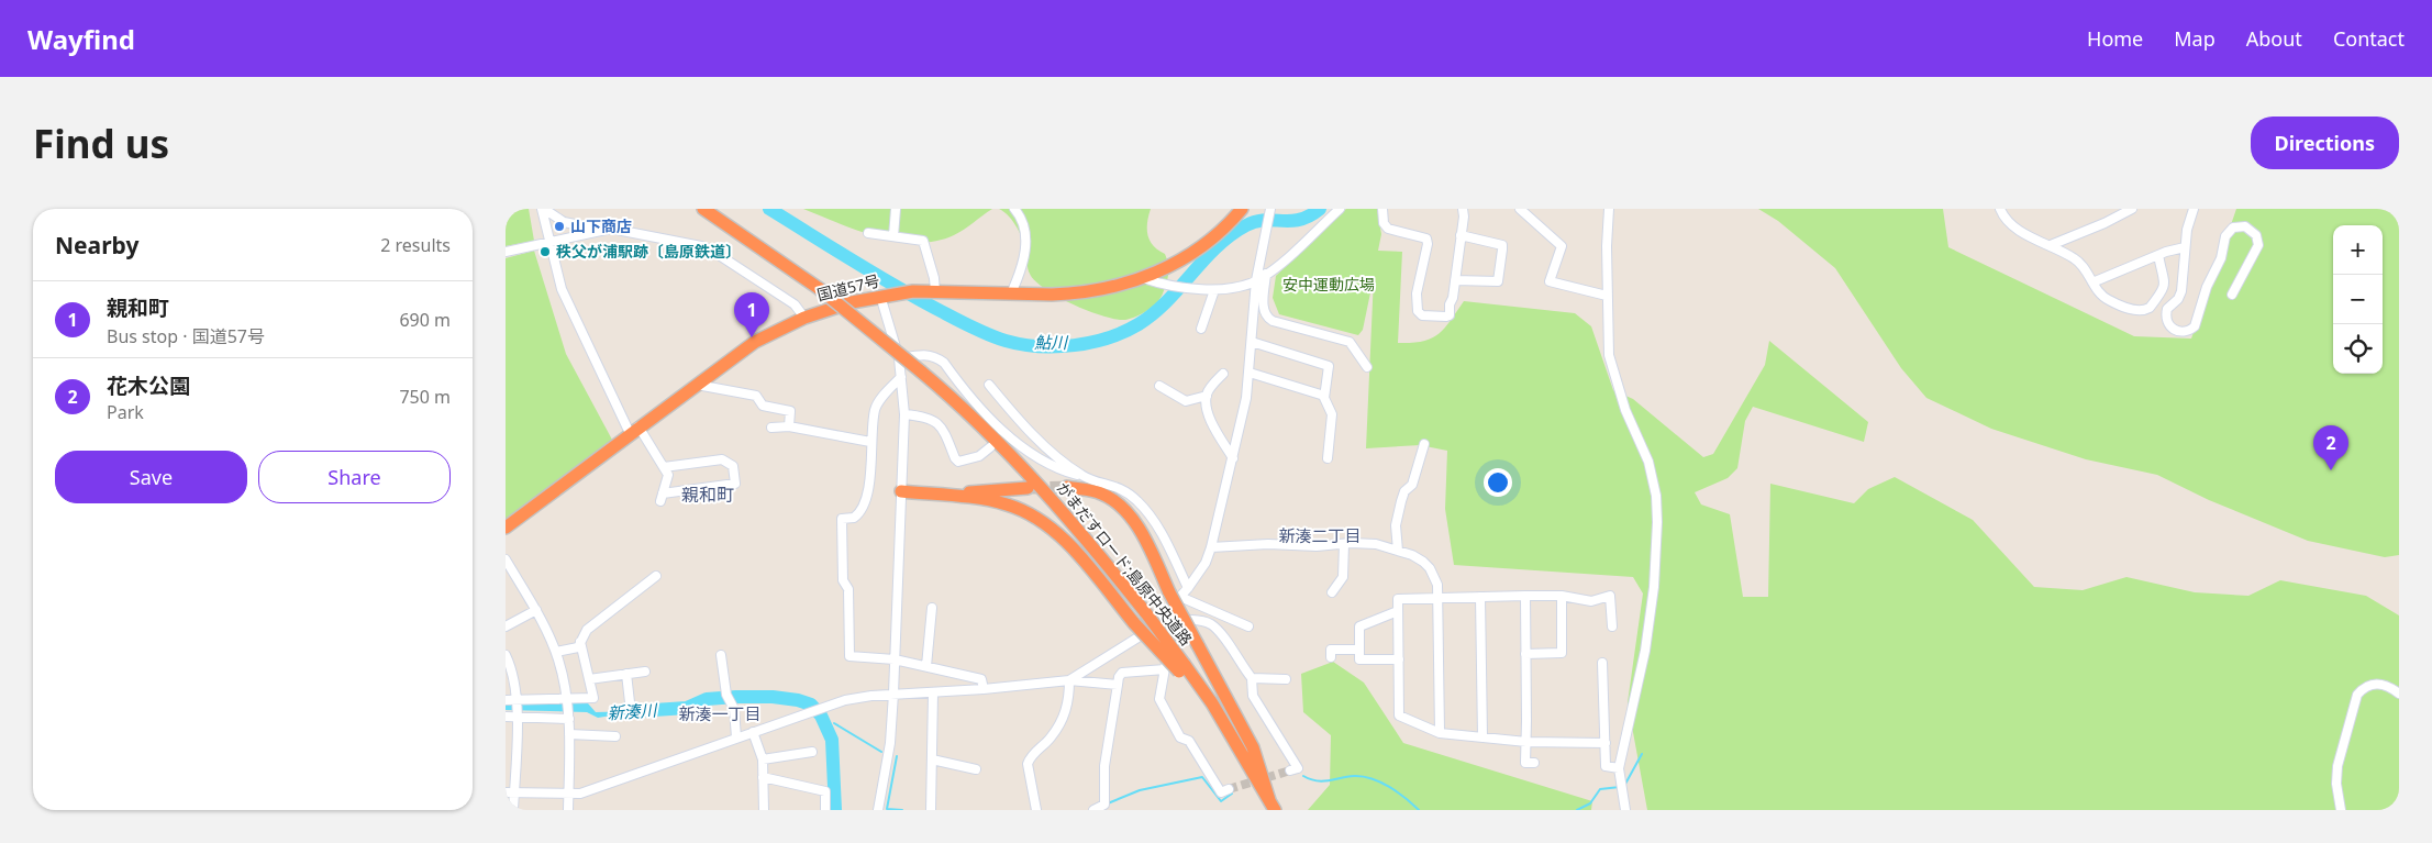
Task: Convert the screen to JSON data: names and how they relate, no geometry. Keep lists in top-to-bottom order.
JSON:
{
  "streets": {
    "highway": ["国道57号", "がまだすロード;島原中央道路"]
  },
  "districts": ["親和町", "新湊二丁目", "新湊一丁目"],
  "water": ["鮎川", "新湊川"],
  "parks": ["安中運動広場"],
  "places": ["山下商店", "秩父が浦駅跡〔島原鉄道〕"],
  "page": {
    "header": "Wayfind",
    "nav": [
      "Home",
      "Map",
      "About",
      "Contact"
    ],
    "buttons": [
      "Directions",
      ["Save", "Share"]
    ],
    "title": "Find us",
    "heading": ["Nearby", "2 results"],
    "map_buttons": ["+", "−"],
    "list": [
      {
        "mark": "1",
        "name": "親和町",
        "note": "Bus stop · 国道57号",
        "value": "690 m"
      },
      {
        "mark": "2",
        "name": "花木公園",
        "note": "Park",
        "value": "750 m"
      }
    ],
    "pins": ["1", "2"]
  }
}
